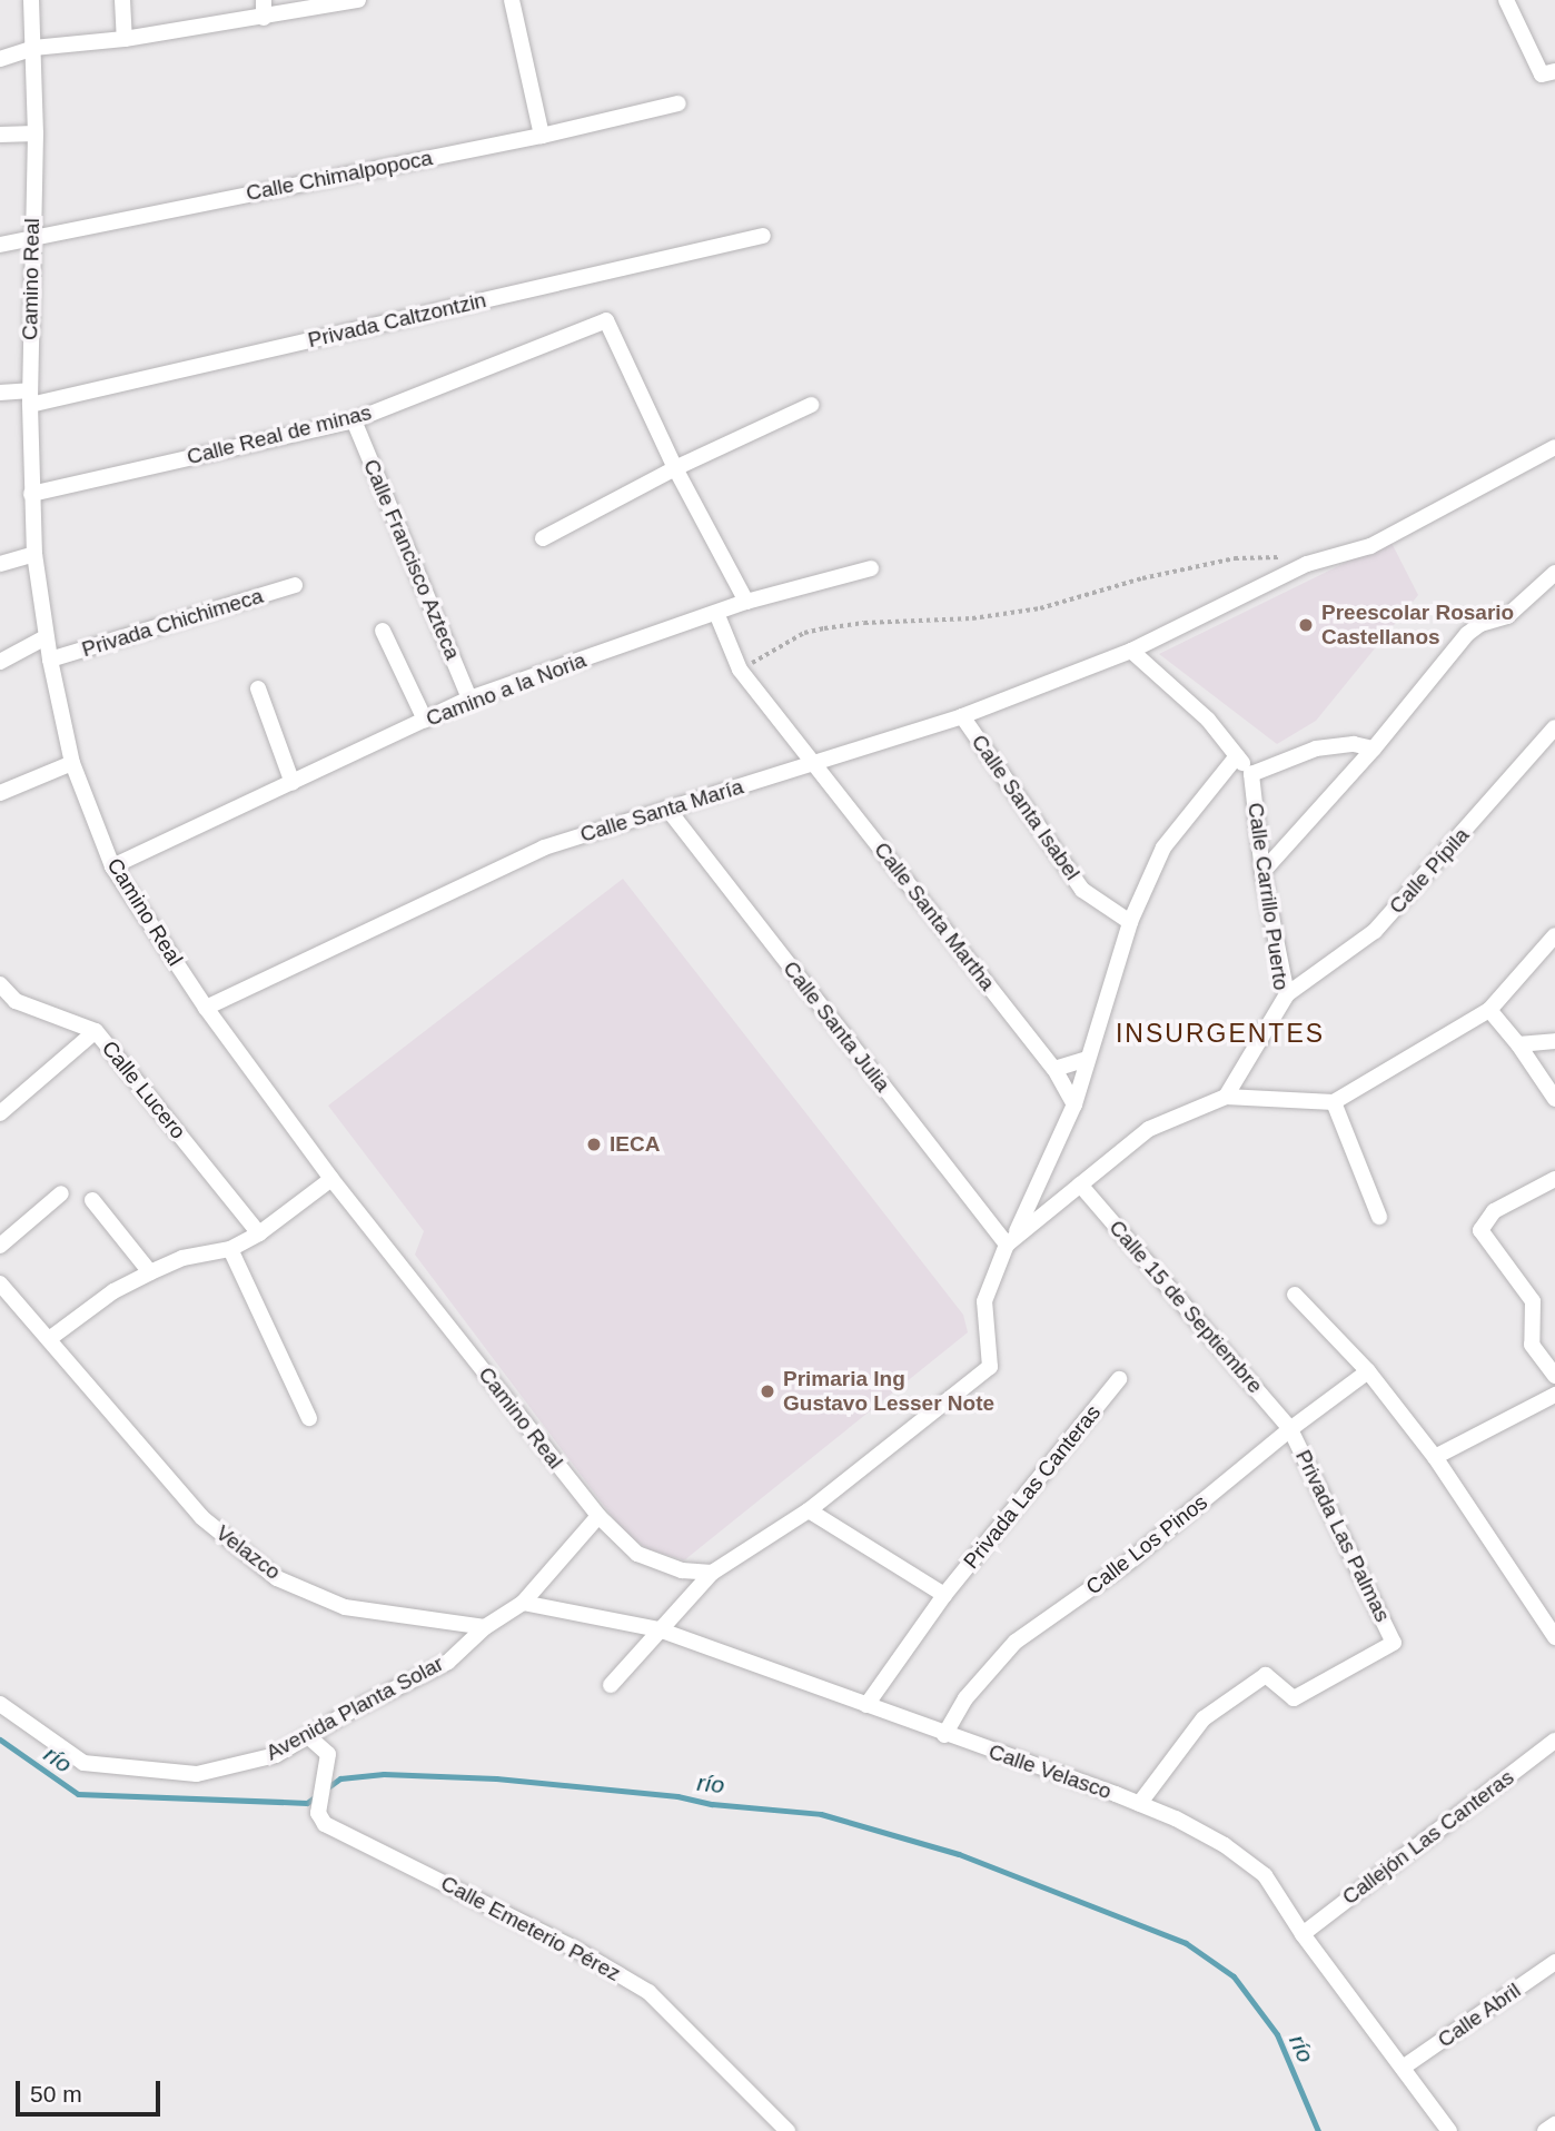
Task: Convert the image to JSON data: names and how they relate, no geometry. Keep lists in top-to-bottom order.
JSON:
{
  "streets": {
    "street": [
      "Calle Chimalpopoca",
      "Camino Real",
      "Privada Caltzontzin",
      "Calle Real de minas",
      "Calle Francisco Azteca",
      "Privada Chichimeca",
      "Camino a la Noria",
      "Calle Santa Isabel",
      "Calle Santa María",
      "Calle Pípila",
      "Calle Carrillo Puerto",
      "Calle Santa Martha",
      "Calle Santa Julia",
      "Calle Lucero",
      "Calle 15 de Septiembre",
      "Privada Las Canteras",
      "Privada Las Palmas",
      "Calle Los Pinos",
      "Velazco",
      "Avenida Planta Solar",
      "Calle Velasco",
      "Callejón Las Canteras",
      "Calle Emeterio Pérez",
      "Calle Abril"
    ]
  },
  "crossings": [
    ["Calle Chimalpopoca", "Camino Real"],
    ["Camino Real", "Privada Caltzontzin"],
    ["Camino Real", "Calle Real de minas"],
    ["Camino Real", "Privada Chichimeca"],
    ["Camino Real", "Camino a la Noria"],
    ["Camino Real", "Calle Santa María"],
    ["Calle Real de minas", "Calle Francisco Azteca"],
    ["Calle Francisco Azteca", "Camino a la Noria"],
    ["Camino a la Noria", "Calle Santa Martha"],
    ["Calle Santa Isabel", "Calle Santa María"],
    ["Calle Santa María", "Calle Santa Martha"],
    ["Calle Santa María", "Calle Santa Julia"],
    ["Calle Pípila", "Calle Carrillo Puerto"],
    ["Calle 15 de Septiembre", "Privada Las Palmas"],
    ["Calle 15 de Septiembre", "Calle Los Pinos"],
    ["Privada Las Canteras", "Calle Velasco"],
    ["Privada Las Palmas", "Calle Los Pinos"],
    ["Privada Las Palmas", "Calle Velasco"],
    ["Calle Los Pinos", "Calle Velasco"],
    ["Velazco", "Avenida Planta Solar"],
    ["Avenida Planta Solar", "Calle Emeterio Pérez"],
    ["Calle Velasco", "Callejón Las Canteras"],
    ["Calle Velasco", "Calle Abril"]
  ],
  "districts": ["INSURGENTES"],
  "water": ["río"],
  "places": ["Preescolar Rosario Castellanos", "IECA", "Primaria Ing Gustavo Lesser Note"],
  "scale_bar": "50 m"
}
